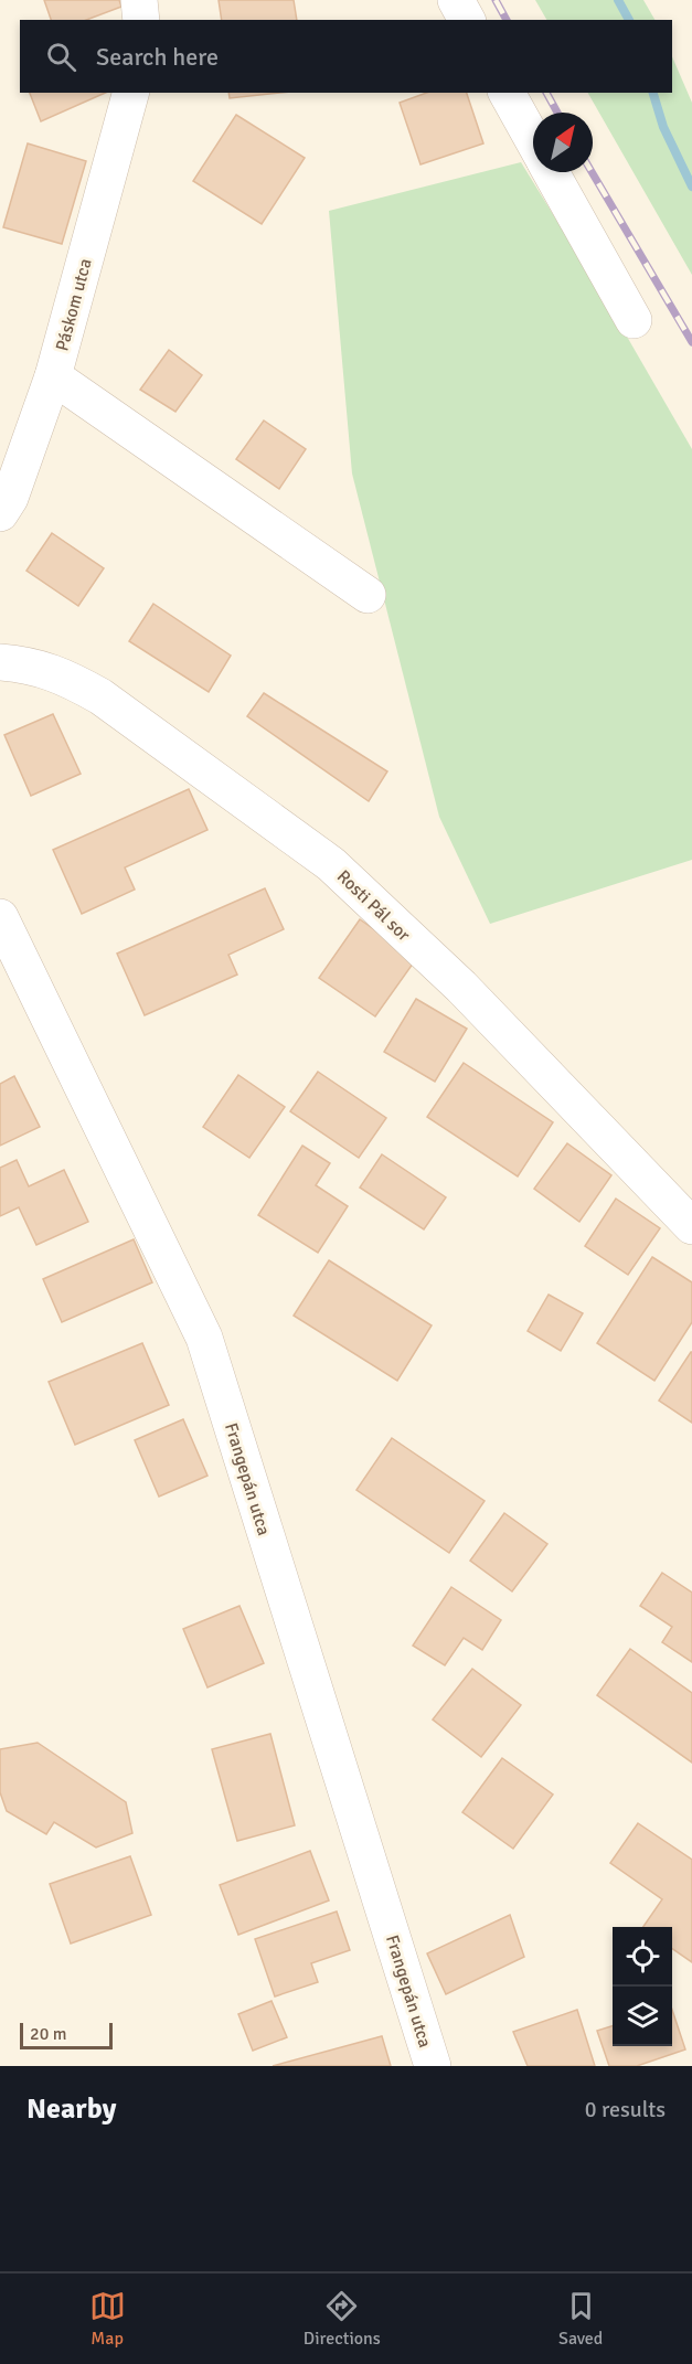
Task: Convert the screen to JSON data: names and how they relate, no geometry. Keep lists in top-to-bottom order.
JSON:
{
  "streets": {
    "street": ["Páskom utca", "Rosti Pál sor", "Frangepán utca"]
  },
  "scale_bar": "20 m",
  "north": "top right",
  "page": {
    "search": "Search here",
    "scale": "20 m",
    "heading": ["Nearby", "0 results"],
    "nav": ["Map", "Directions", "Saved"]
  }
}
